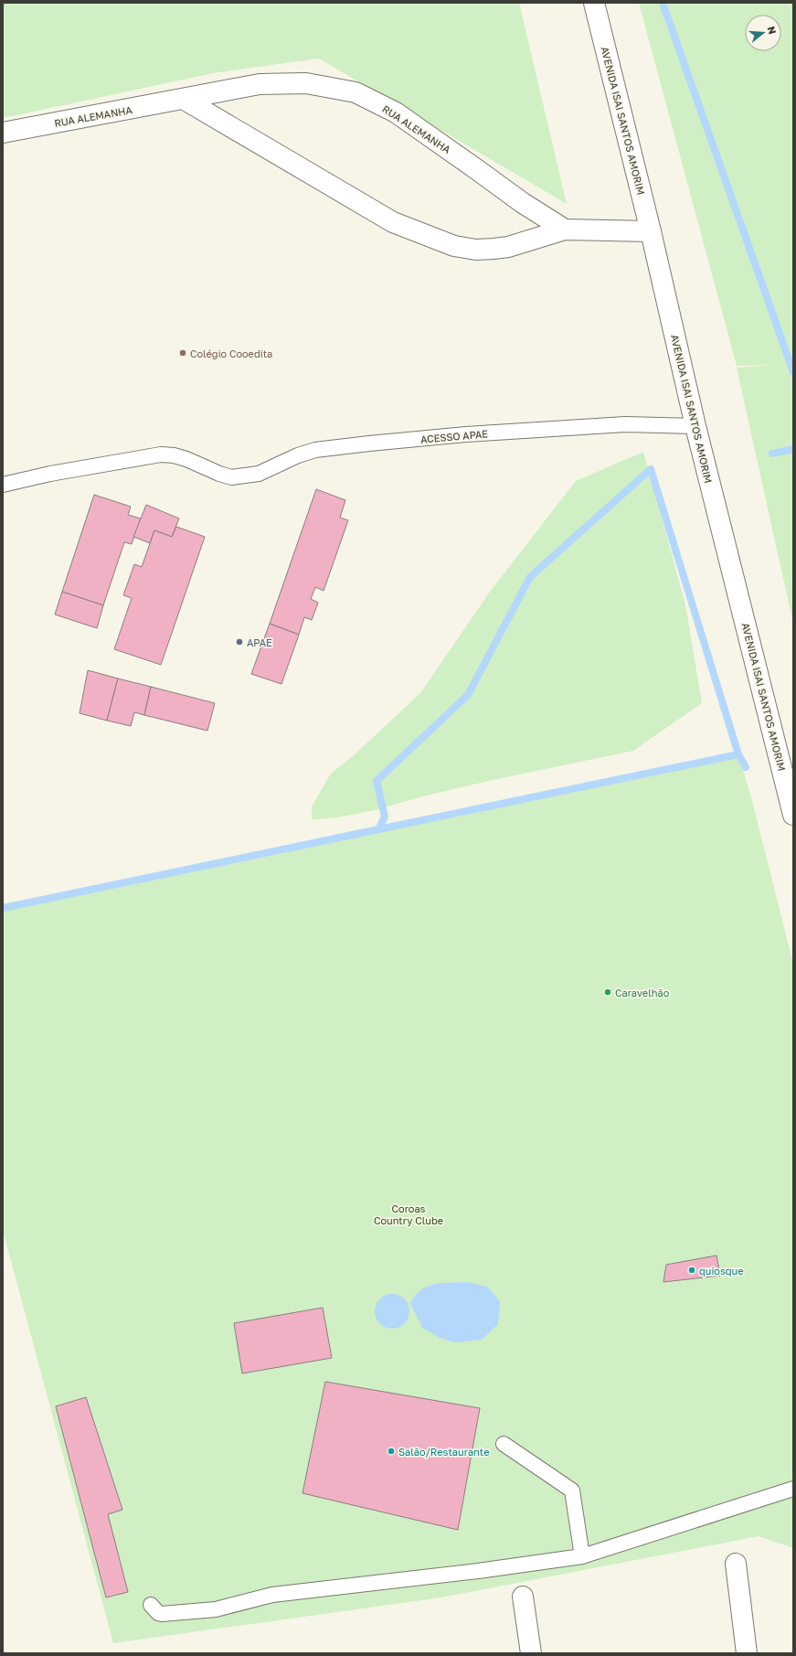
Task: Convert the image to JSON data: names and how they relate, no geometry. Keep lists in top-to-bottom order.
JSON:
{
  "streets": {
    "street": ["RUA ALEMANHA", "AVENIDA ISAI SANTOS AMORIM"],
    "lane": ["ACESSO APAE"]
  },
  "crossings": [
    ["AVENIDA ISAI SANTOS AMORIM", "ACESSO APAE"]
  ],
  "parks": ["Coroas Country Clube"],
  "places": [
    "Colégio Cooedita",
    "APAE",
    "Caravelhão",
    "quiosque",
    "Salão/Restaurante"
  ],
  "north": "right"
}
